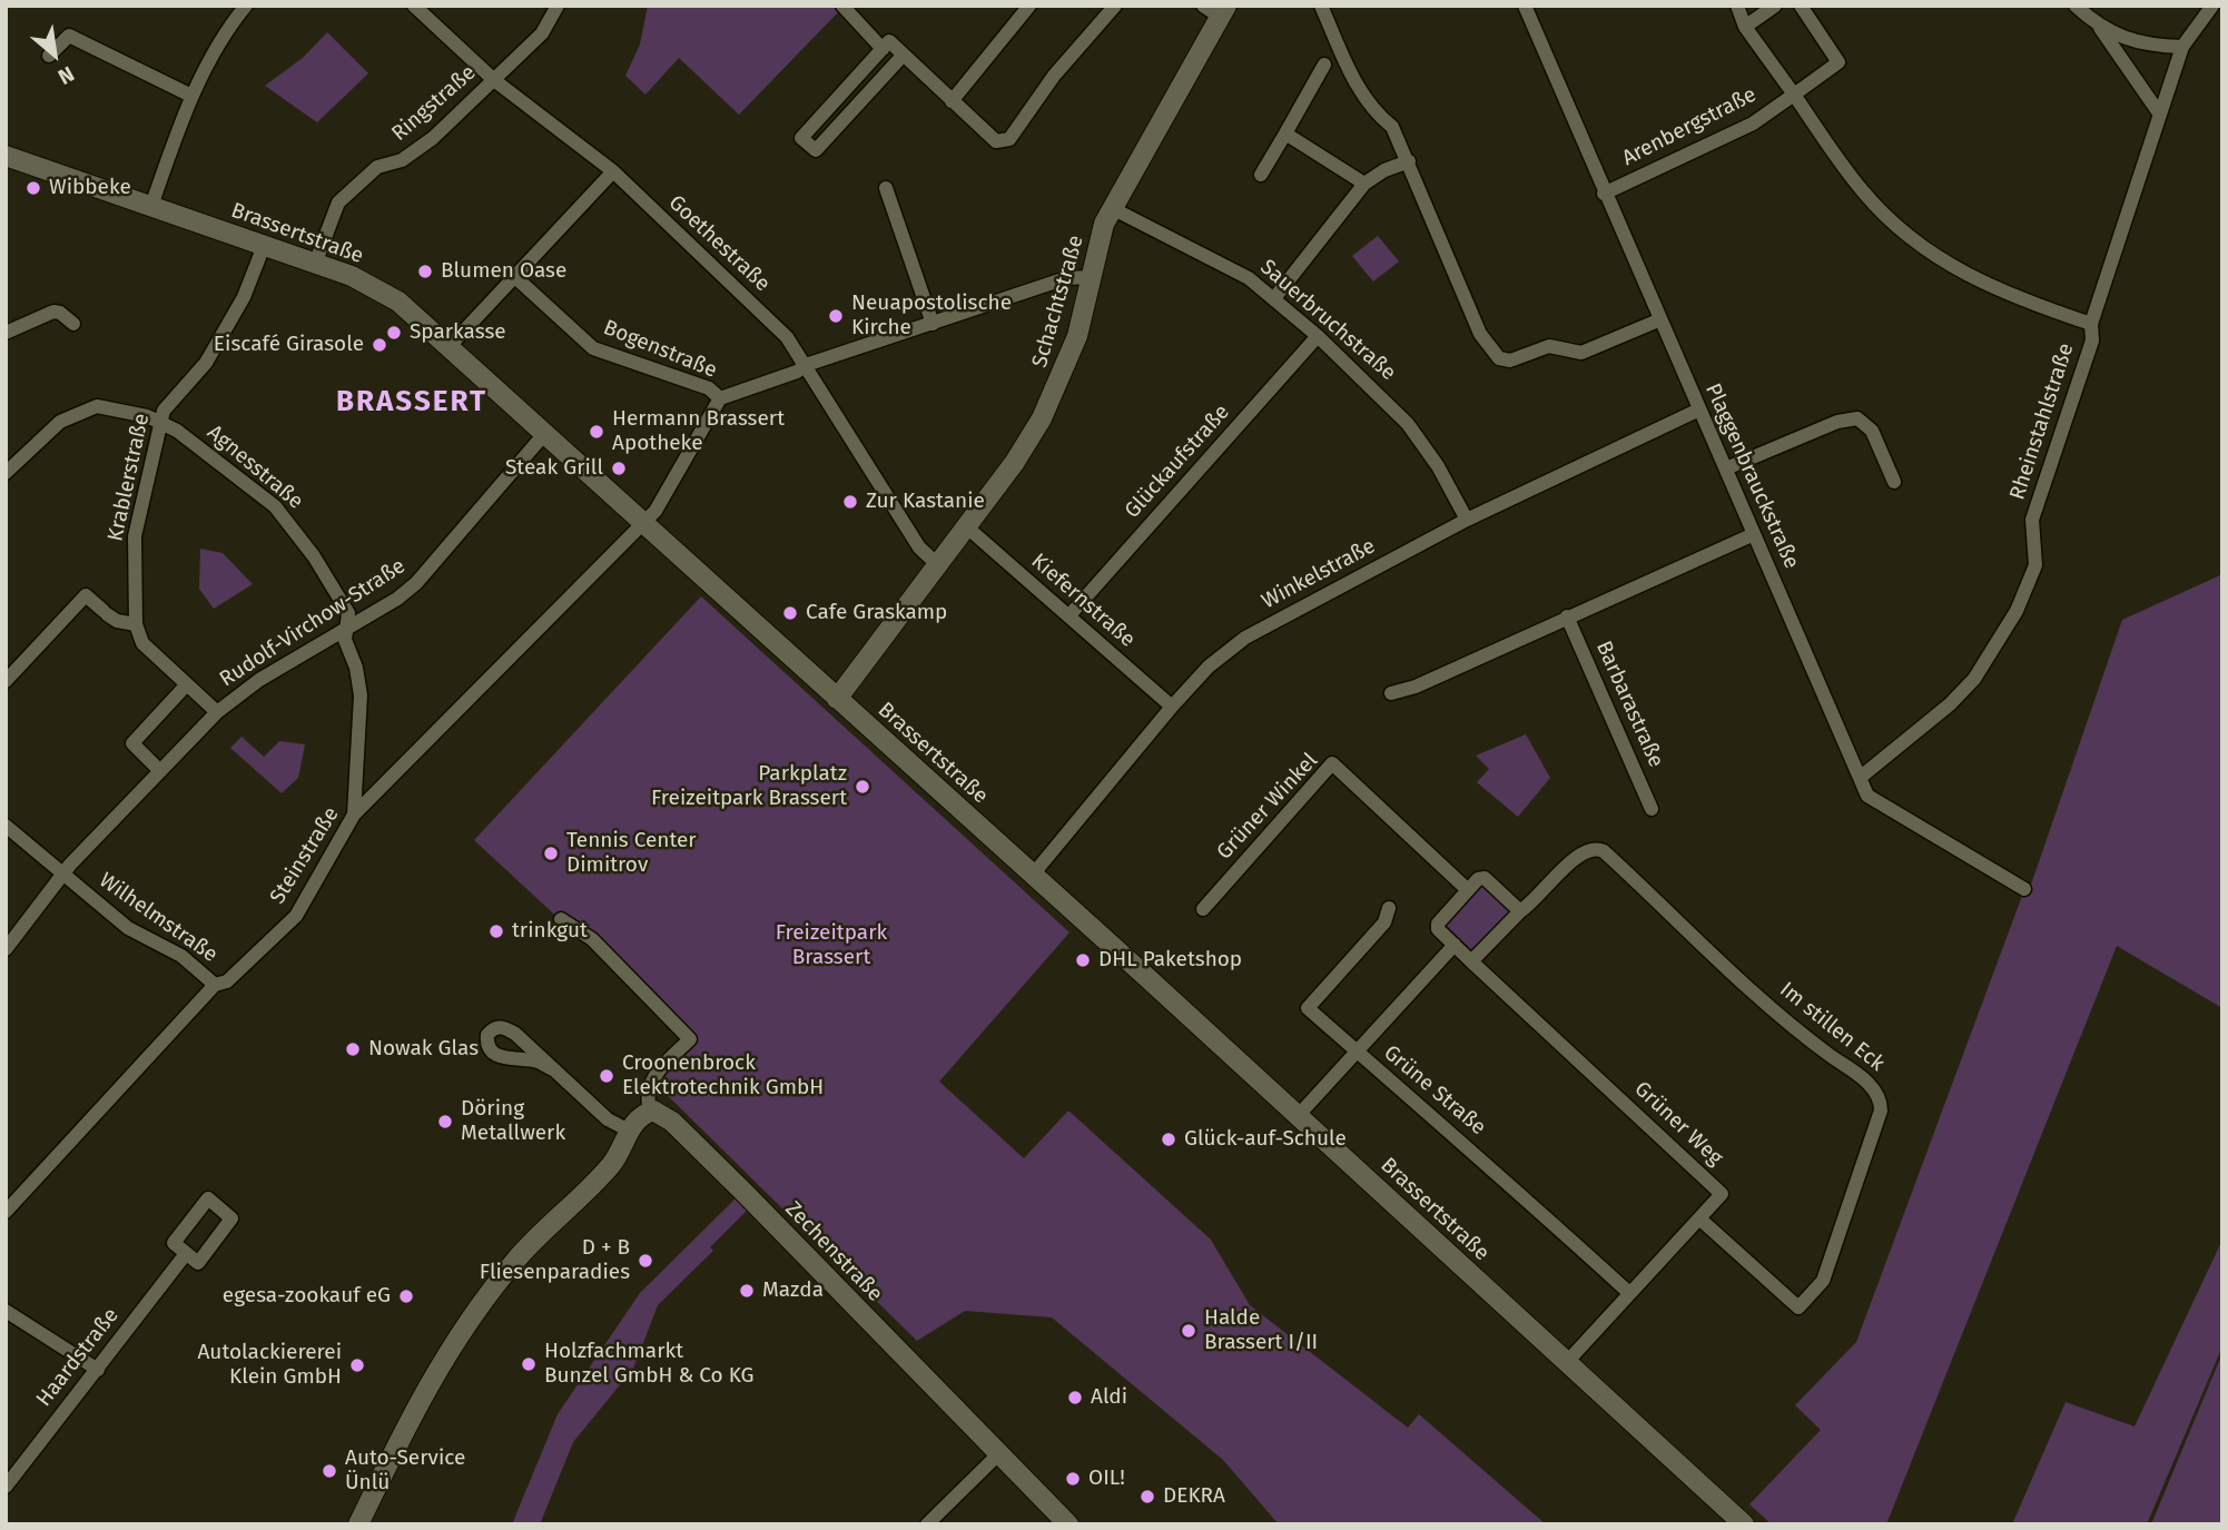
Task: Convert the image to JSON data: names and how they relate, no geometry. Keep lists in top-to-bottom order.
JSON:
{
  "streets": {
    "main road": ["Brassertstraße", "Schachtstraße", "Zechenstraße"],
    "street": [
      "Ringstraße",
      "Arenbergstraße",
      "Goethestraße",
      "Sauerbruchstraße",
      "Bogenstraße",
      "Rheinstahlstraße",
      "Glückaufstraße",
      "Agnesstraße",
      "Plaggenbrauckstraße",
      "Krablerstraße",
      "Winkelstraße",
      "Kiefernstraße",
      "Rudolf-Virchow-Straße",
      "Barbarastraße",
      "Grüner Winkel",
      "Steinstraße",
      "Wilhelmstraße",
      "Im stillen Eck",
      "Grüne Straße",
      "Grüner Weg",
      "Haardstraße"
    ]
  },
  "crossings": [
    ["Ringstraße", "Brassertstraße"],
    ["Ringstraße", "Goethestraße"],
    ["Arenbergstraße", "Rheinstahlstraße"],
    ["Arenbergstraße", "Plaggenbrauckstraße"],
    ["Brassertstraße", "Schachtstraße"],
    ["Brassertstraße", "Bogenstraße"],
    ["Brassertstraße", "Krablerstraße"],
    ["Brassertstraße", "Winkelstraße"],
    ["Brassertstraße", "Rudolf-Virchow-Straße"],
    ["Brassertstraße", "Steinstraße"],
    ["Brassertstraße", "Grüner Weg"],
    ["Goethestraße", "Schachtstraße"],
    ["Goethestraße", "Bogenstraße"],
    ["Schachtstraße", "Sauerbruchstraße"],
    ["Schachtstraße", "Bogenstraße"],
    ["Schachtstraße", "Kiefernstraße"],
    ["Sauerbruchstraße", "Glückaufstraße"],
    ["Sauerbruchstraße", "Winkelstraße"],
    ["Bogenstraße", "Steinstraße"],
    ["Rheinstahlstraße", "Plaggenbrauckstraße"],
    ["Glückaufstraße", "Kiefernstraße"],
    ["Agnesstraße", "Krablerstraße"],
    ["Agnesstraße", "Rudolf-Virchow-Straße"],
    ["Agnesstraße", "Steinstraße"],
    ["Plaggenbrauckstraße", "Winkelstraße"],
    ["Winkelstraße", "Kiefernstraße"],
    ["Rudolf-Virchow-Straße", "Wilhelmstraße"],
    ["Grüner Winkel", "Grüner Weg"],
    ["Steinstraße", "Wilhelmstraße"],
    ["Im stillen Eck", "Grüner Weg"],
    ["Grüne Straße", "Grüner Weg"]
  ],
  "districts": ["BRASSERT"],
  "parks": ["Freizeitpark Brassert"],
  "places": [
    "Wibbeke",
    "Blumen Oase",
    "Neuapostolische Kirche",
    "Sparkasse",
    "Eiscafé Girasole",
    "Hermann Brassert Apotheke",
    "Steak Grill",
    "Zur Kastanie",
    "Cafe Graskamp",
    "Parkplatz Freizeitpark Brassert",
    "Tennis Center Dimitrov",
    "trinkgut",
    "DHL Paketshop",
    "Nowak Glas",
    "Croonenbrock Elektrotechnik GmbH",
    "Döring Metallwerk",
    "Glück-auf-Schule",
    "D + B Fliesenparadies",
    "Mazda",
    "egesa-zookauf eG",
    "Halde Brassert I/II",
    "Holzfachmarkt Bunzel GmbH & Co KG",
    "Autolackiererei Klein GmbH",
    "Aldi",
    "Auto-Service Ünlü",
    "OIL!",
    "DEKRA"
  ],
  "north": "bottom right"
}
